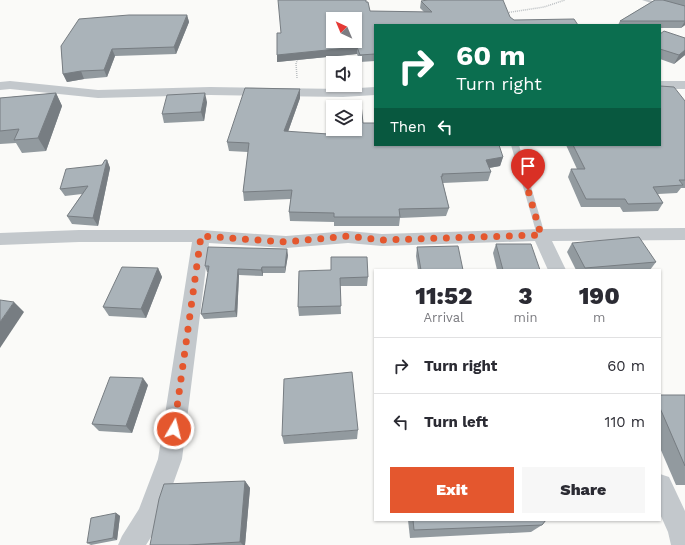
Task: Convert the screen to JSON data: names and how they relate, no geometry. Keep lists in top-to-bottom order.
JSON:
{
  "north": "top left",
  "page": {
    "turn": ["60 m", "Turn right"],
    "then": "Then",
    "eta": [
      "11:52",
      "Arrival",
      "3",
      "min",
      "190",
      "m"
    ],
    "list": [
      {
        "name": "Turn right",
        "value": "60 m"
      },
      {
        "name": "Turn left",
        "value": "110 m"
      }
    ],
    "buttons": ["Exit", "Share"]
  }
}
